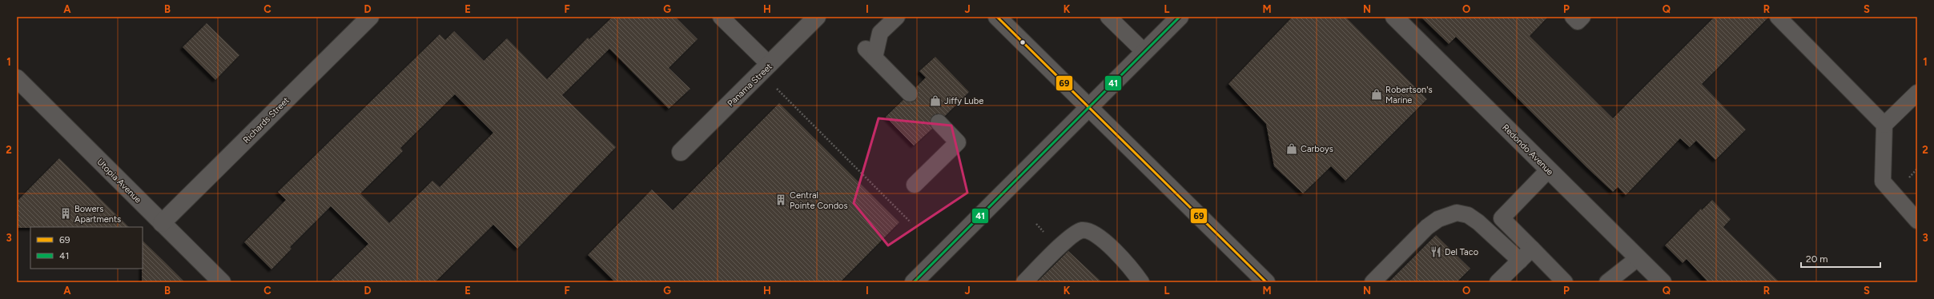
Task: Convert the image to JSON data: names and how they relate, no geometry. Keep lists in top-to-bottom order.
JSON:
{
  "streets": {
    "street": [
      "Panama Street",
      "Richards Street",
      "Redondo Avenue",
      "Utopia Avenue"
    ]
  },
  "crossings": [
    ["Richards Street", "Utopia Avenue"]
  ],
  "places": {
    "shop": ["Robertson's Marine", "Jiffy Lube", "Carboys"],
    "building": ["Central Pointe Condos", "Bowers Apartments"],
    "restaurant": ["Del Taco"]
  },
  "lines": ["transit line 69", "transit line 41"],
  "legend": ["69", "41"],
  "scale_bar": "20 m",
  "grid": {
    "columns": [
      "A",
      "B",
      "C",
      "D",
      "E",
      "F",
      "G",
      "H",
      "I",
      "J",
      "K",
      "L",
      "M",
      "N",
      "O",
      "P",
      "Q",
      "R",
      "S"
    ],
    "rows": ["1", "2", "3"]
  }
}
